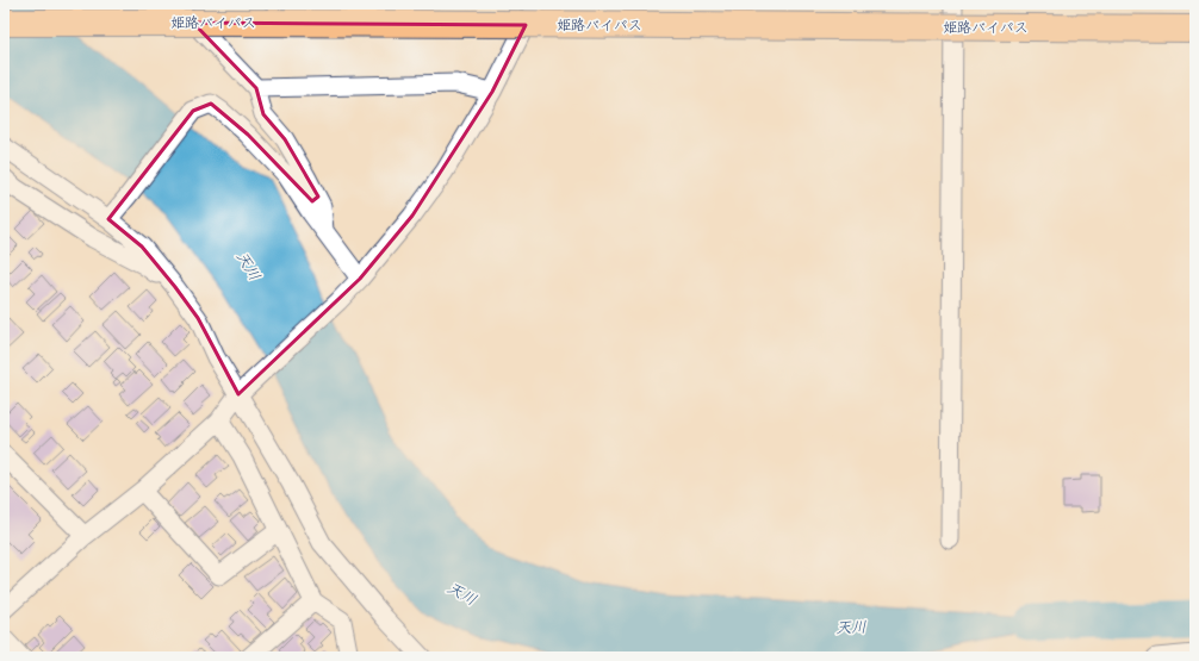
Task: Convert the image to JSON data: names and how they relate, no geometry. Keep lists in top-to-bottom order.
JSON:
{
  "streets": {
    "highway": ["姫路バイパス"]
  },
  "water": ["天川"]
}
